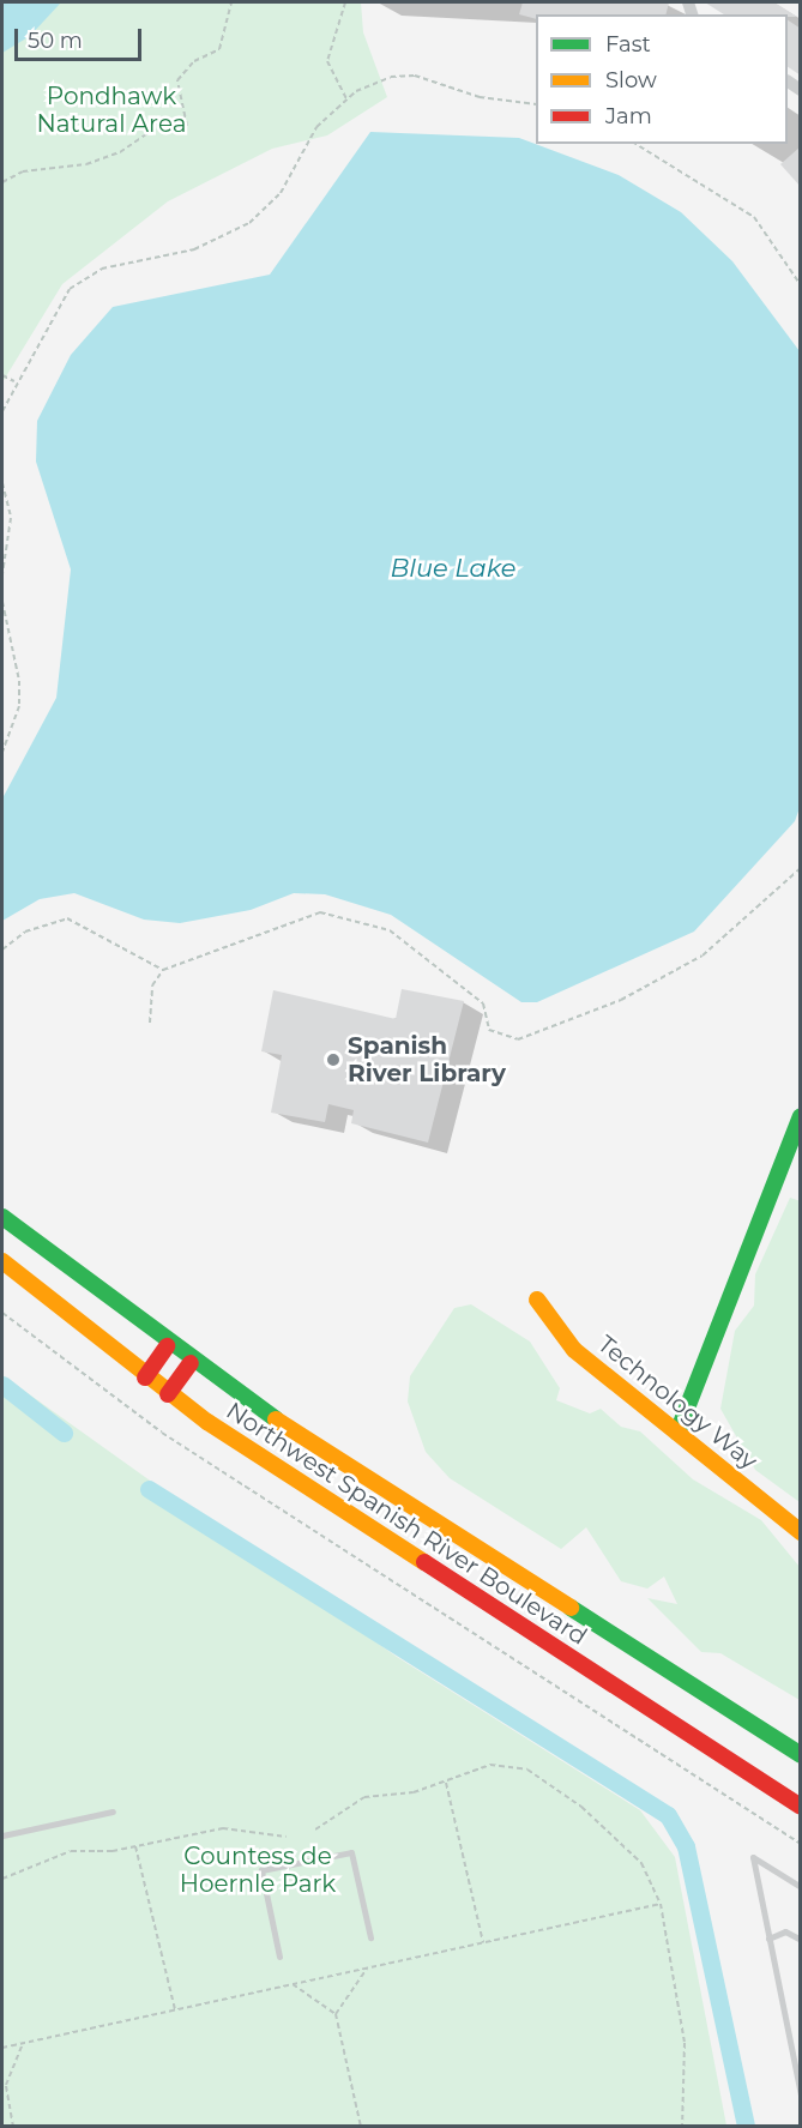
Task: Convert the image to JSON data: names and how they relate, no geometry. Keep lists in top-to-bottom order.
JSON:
{
  "streets": {
    "main road": ["Technology Way", "Northwest Spanish River Boulevard"]
  },
  "water": ["Blue Lake"],
  "parks": ["Pondhawk Natural Area", "Countess de Hoernle Park"],
  "places": ["Spanish River Library"],
  "legend": ["Fast", "Slow", "Jam"],
  "scale_bar": "50 m"
}
